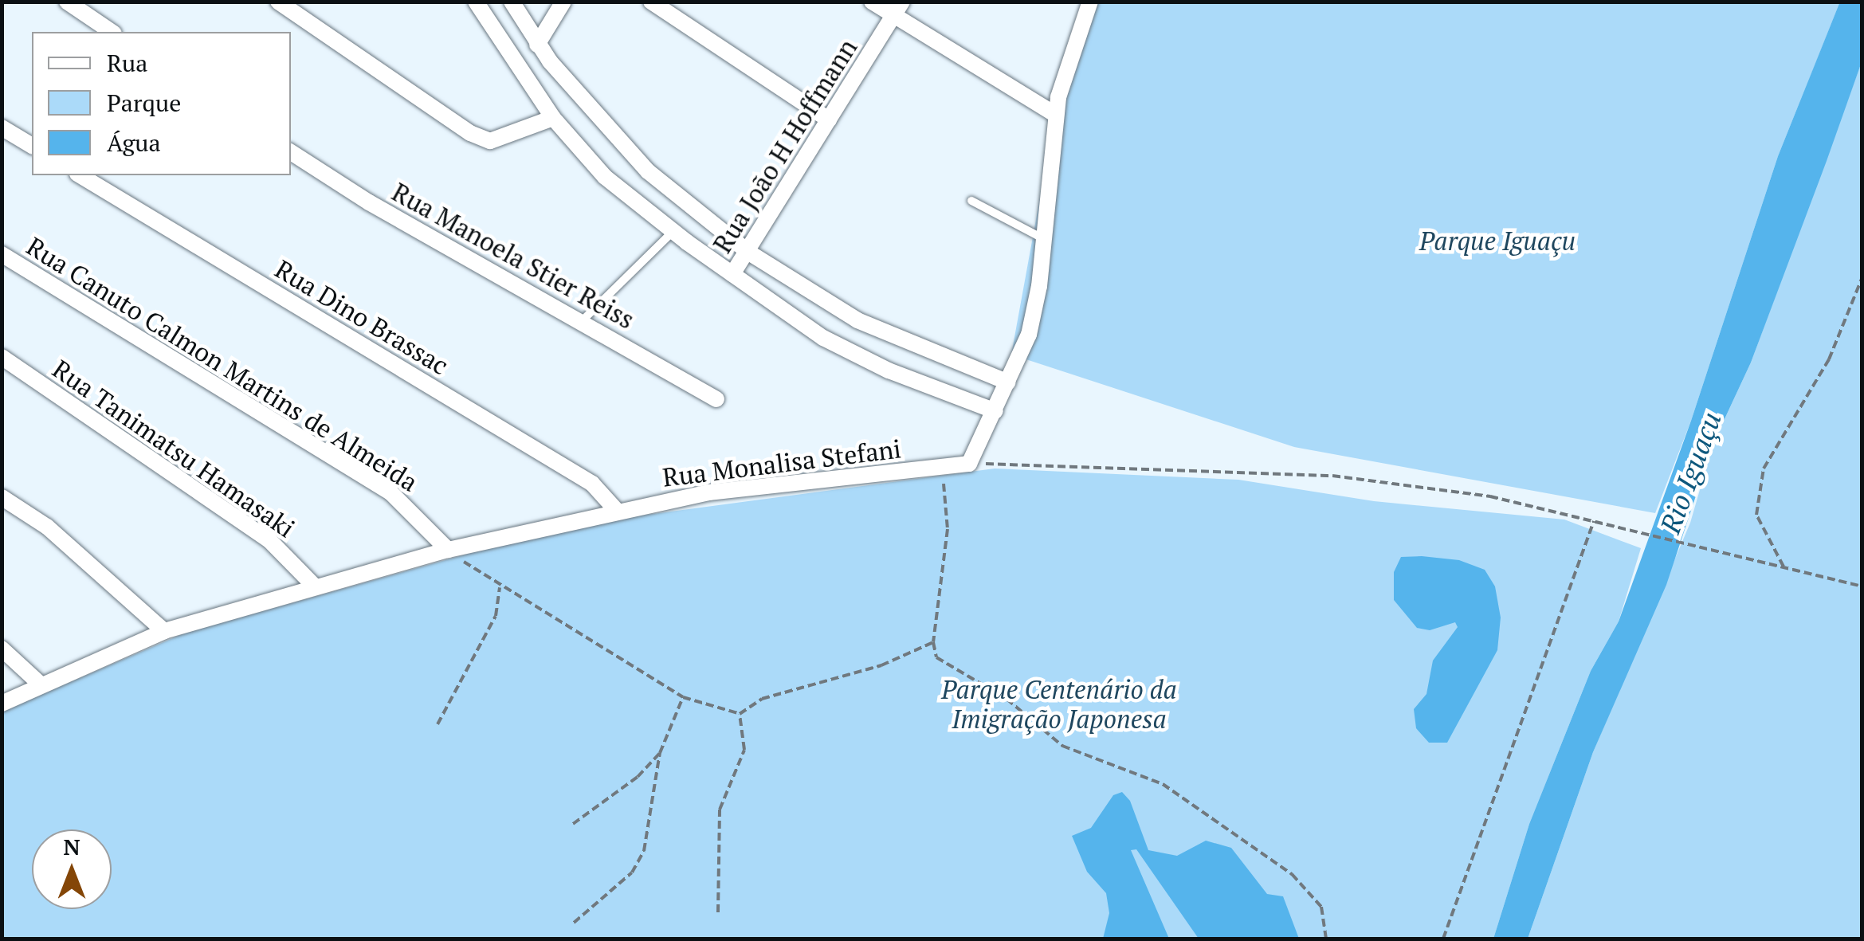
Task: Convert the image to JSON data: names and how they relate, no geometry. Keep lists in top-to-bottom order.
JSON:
{
  "streets": {
    "street": [
      "Rua João H Hoffmann",
      "Rua Manoela Stier Reiss",
      "Rua Dino Brassac",
      "Rua Canuto Calmon Martins de Almeida",
      "Rua Tanimatsu Hamasaki",
      "Rua Monalisa Stefani"
    ]
  },
  "crossings": [
    ["Rua Dino Brassac", "Rua Monalisa Stefani"],
    ["Rua Canuto Calmon Martins de Almeida", "Rua Monalisa Stefani"],
    ["Rua Tanimatsu Hamasaki", "Rua Monalisa Stefani"]
  ],
  "water": ["Rio Iguaçu"],
  "parks": ["Parque Iguaçu", "Parque Centenário da Imigração Japonesa"],
  "legend": ["Rua", "Parque", "Água"],
  "north": "top"
}
